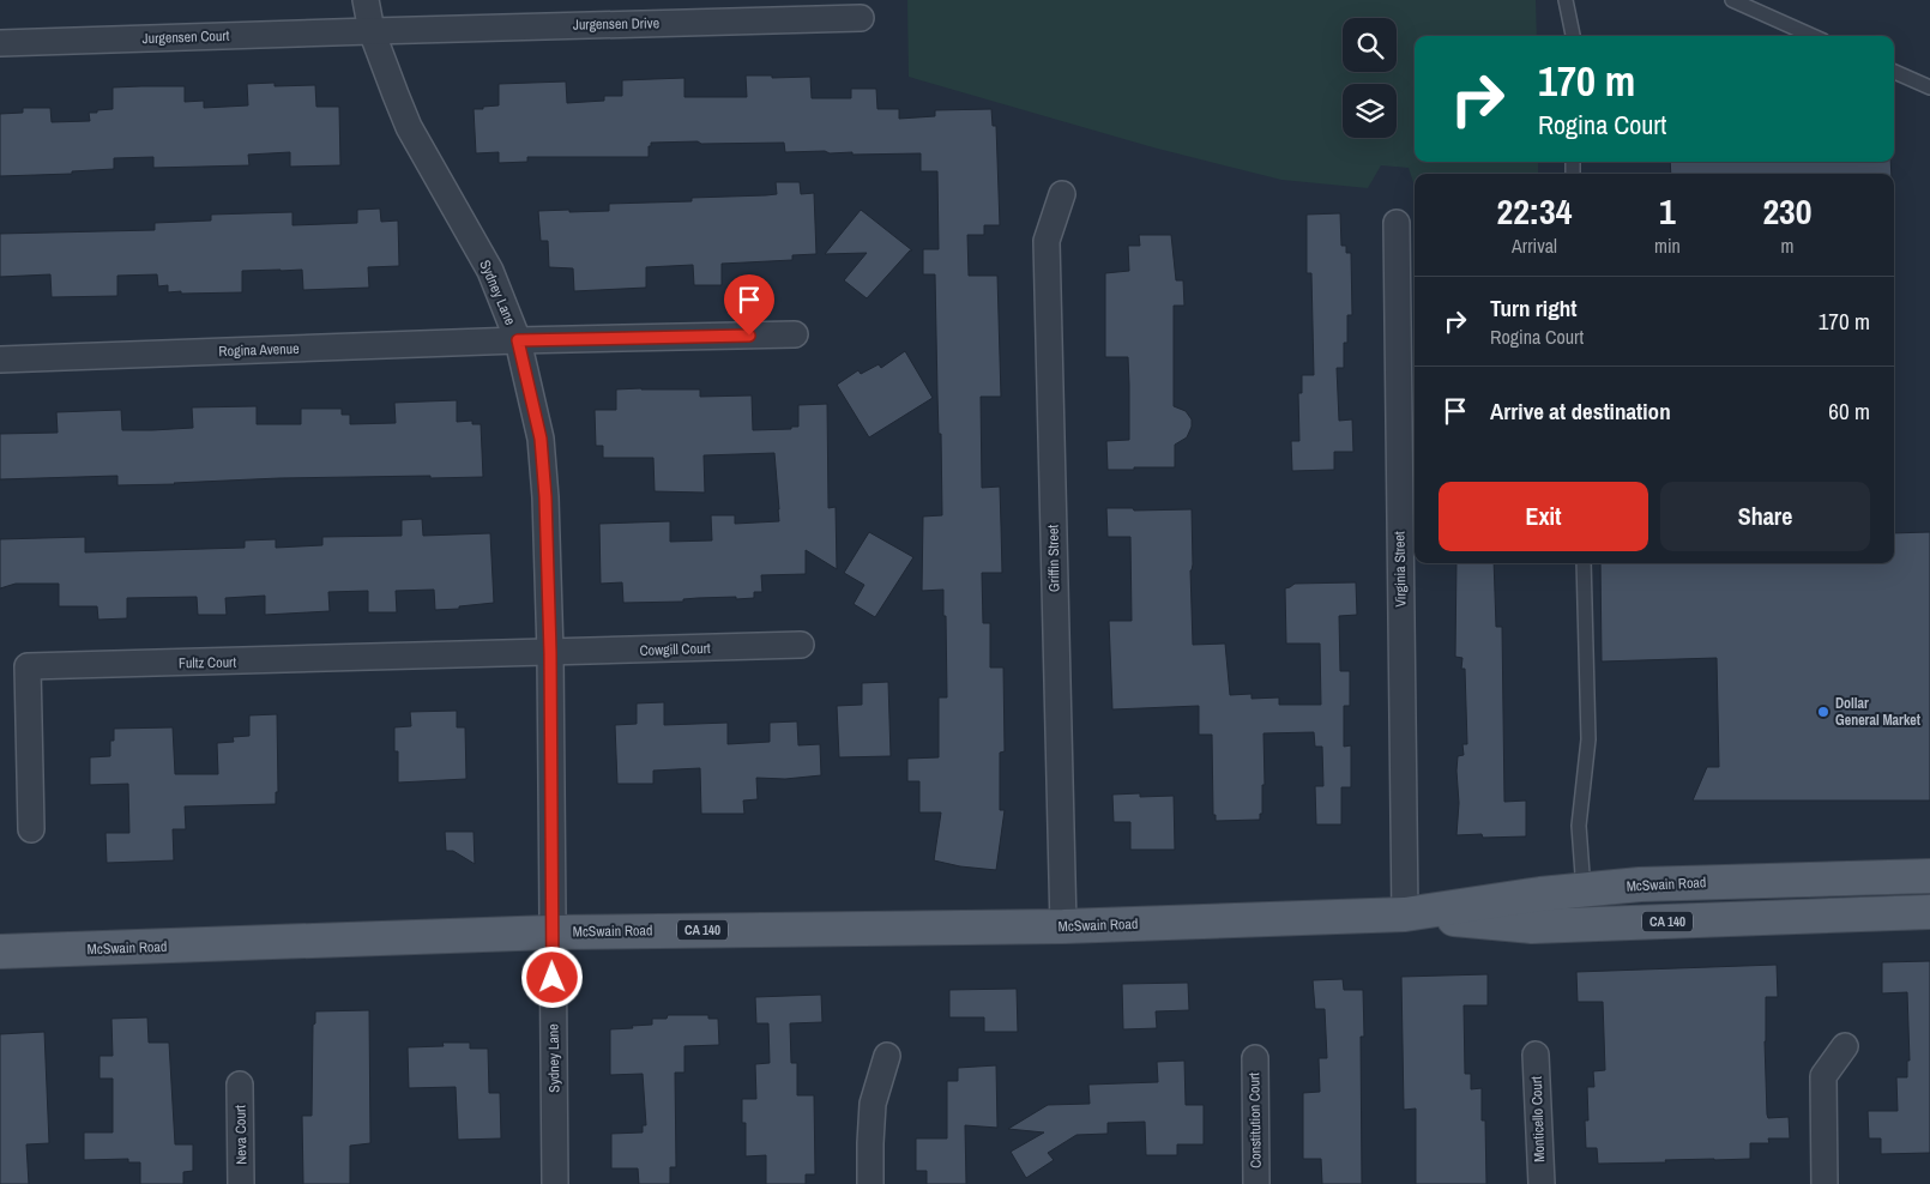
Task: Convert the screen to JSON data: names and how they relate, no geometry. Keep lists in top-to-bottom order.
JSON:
{
  "streets": {
    "main road": ["McSwain Road", "CA 140"],
    "street": [
      "Jurgensen Drive",
      "Jurgensen Court",
      "Sydney Lane",
      "Rogina Avenue",
      "Griffin Street",
      "Virginia Street",
      "Cowgill Court",
      "Fultz Court",
      "Monticello Court",
      "Constitution Court",
      "Neva Court"
    ]
  },
  "crossings": [
    ["Jurgensen Drive", "Jurgensen Court"],
    ["Jurgensen Drive", "Sydney Lane"],
    ["Jurgensen Court", "Sydney Lane"],
    ["Sydney Lane", "Rogina Avenue"],
    ["Sydney Lane", "Cowgill Court"],
    ["Sydney Lane", "Fultz Court"],
    ["Sydney Lane", "McSwain Road"],
    ["Griffin Street", "McSwain Road"],
    ["Virginia Street", "McSwain Road"],
    ["Cowgill Court", "Fultz Court"]
  ],
  "places": ["Dollar General Market"],
  "page": {
    "turn": ["170 m", "Rogina Court"],
    "eta": [
      "22:34",
      "Arrival",
      "1",
      "min",
      "230",
      "m"
    ],
    "list": [
      {
        "name": "Turn right",
        "note": "Rogina Court",
        "value": "170 m"
      },
      {
        "name": "Arrive at destination",
        "value": "60 m"
      }
    ],
    "buttons": ["Exit", "Share"]
  }
}
